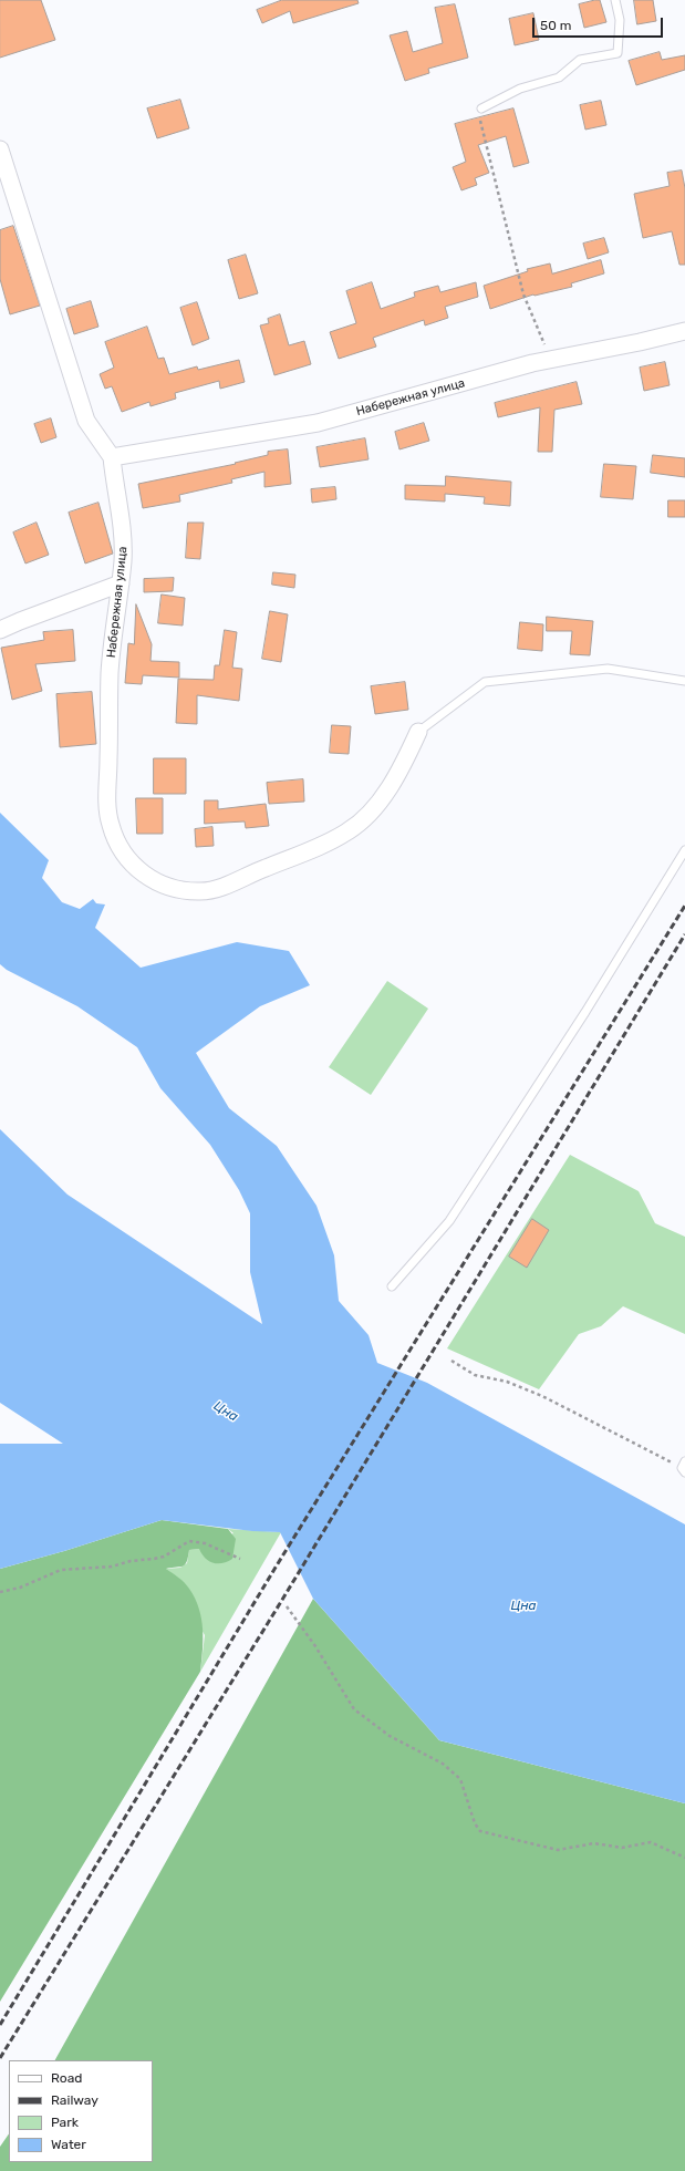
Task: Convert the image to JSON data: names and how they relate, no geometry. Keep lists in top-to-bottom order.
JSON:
{
  "streets": {
    "street": ["Набережная улица"]
  },
  "water": ["Цна"],
  "legend": [
    "Road",
    "Railway",
    "Park",
    "Water"
  ],
  "scale_bar": "50 m"
}
